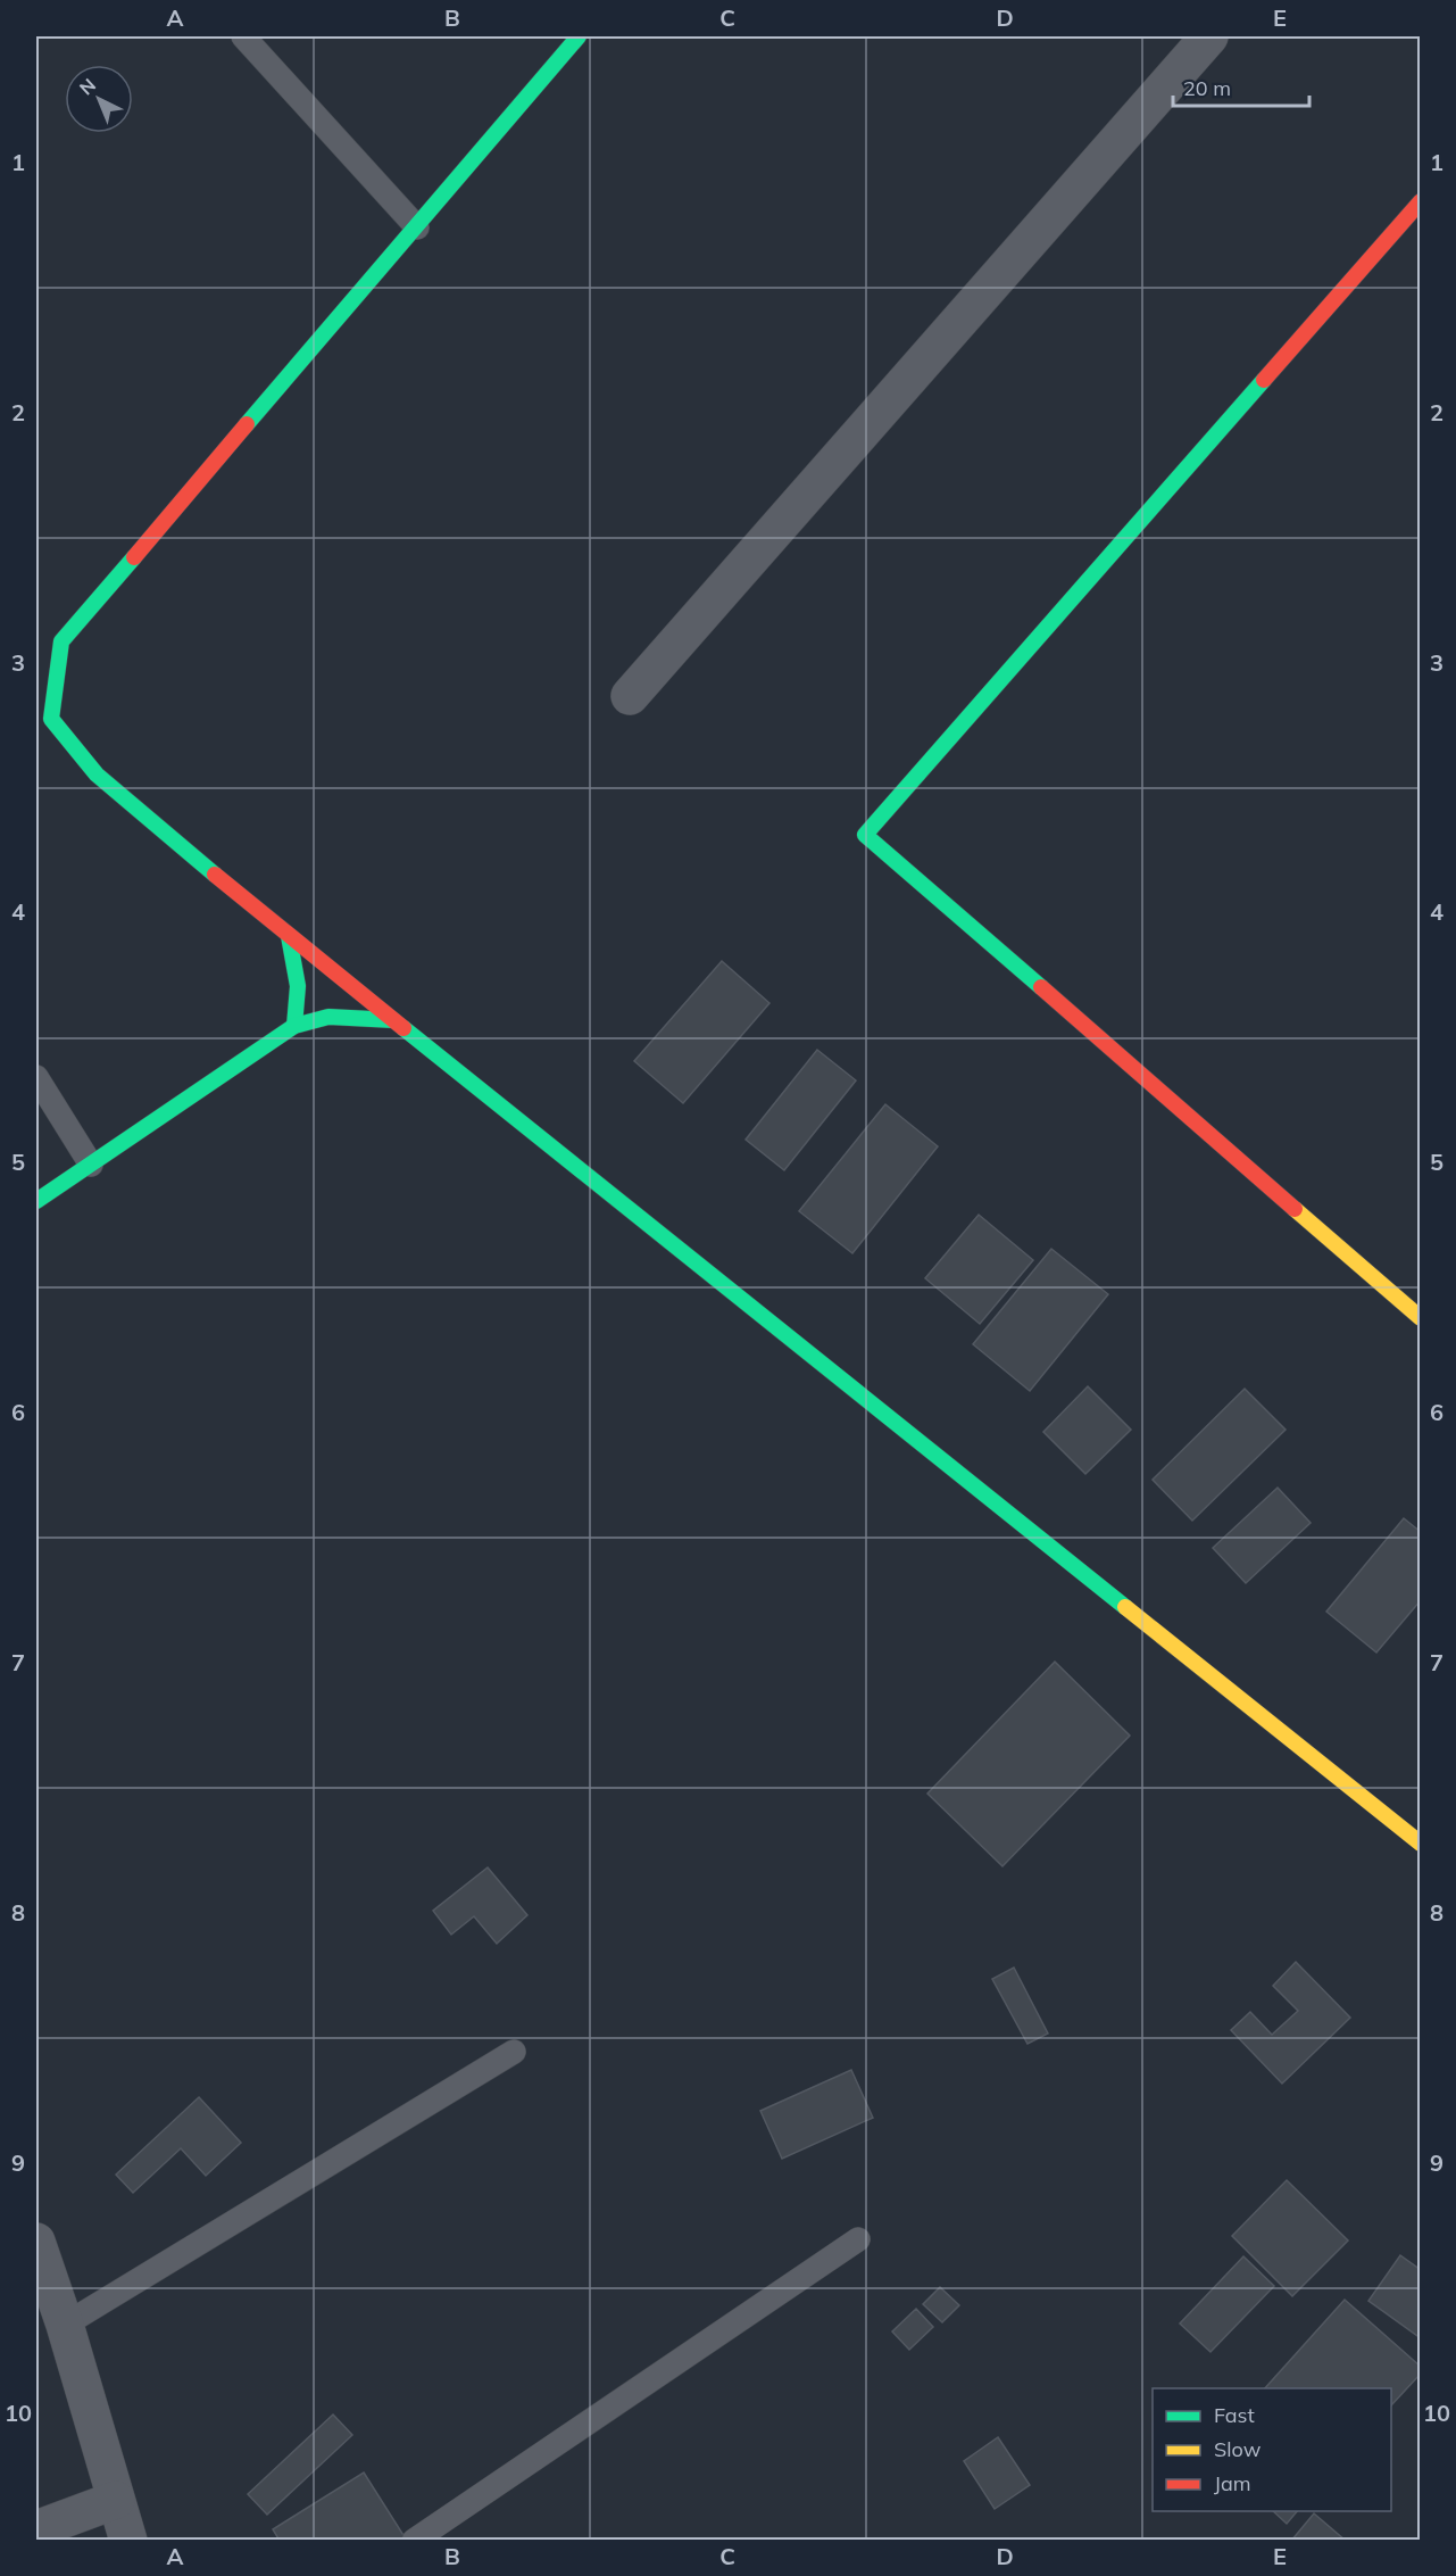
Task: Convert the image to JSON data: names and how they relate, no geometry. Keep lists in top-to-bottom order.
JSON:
{
  "legend": ["Fast", "Slow", "Jam"],
  "scale_bar": "20 m",
  "north": "top left",
  "grid": {
    "columns": [
      "A",
      "B",
      "C",
      "D",
      "E"
    ],
    "rows": [
      "1",
      "2",
      "3",
      "4",
      "5",
      "6",
      "7",
      "8",
      "9",
      "10"
    ]
  }
}
